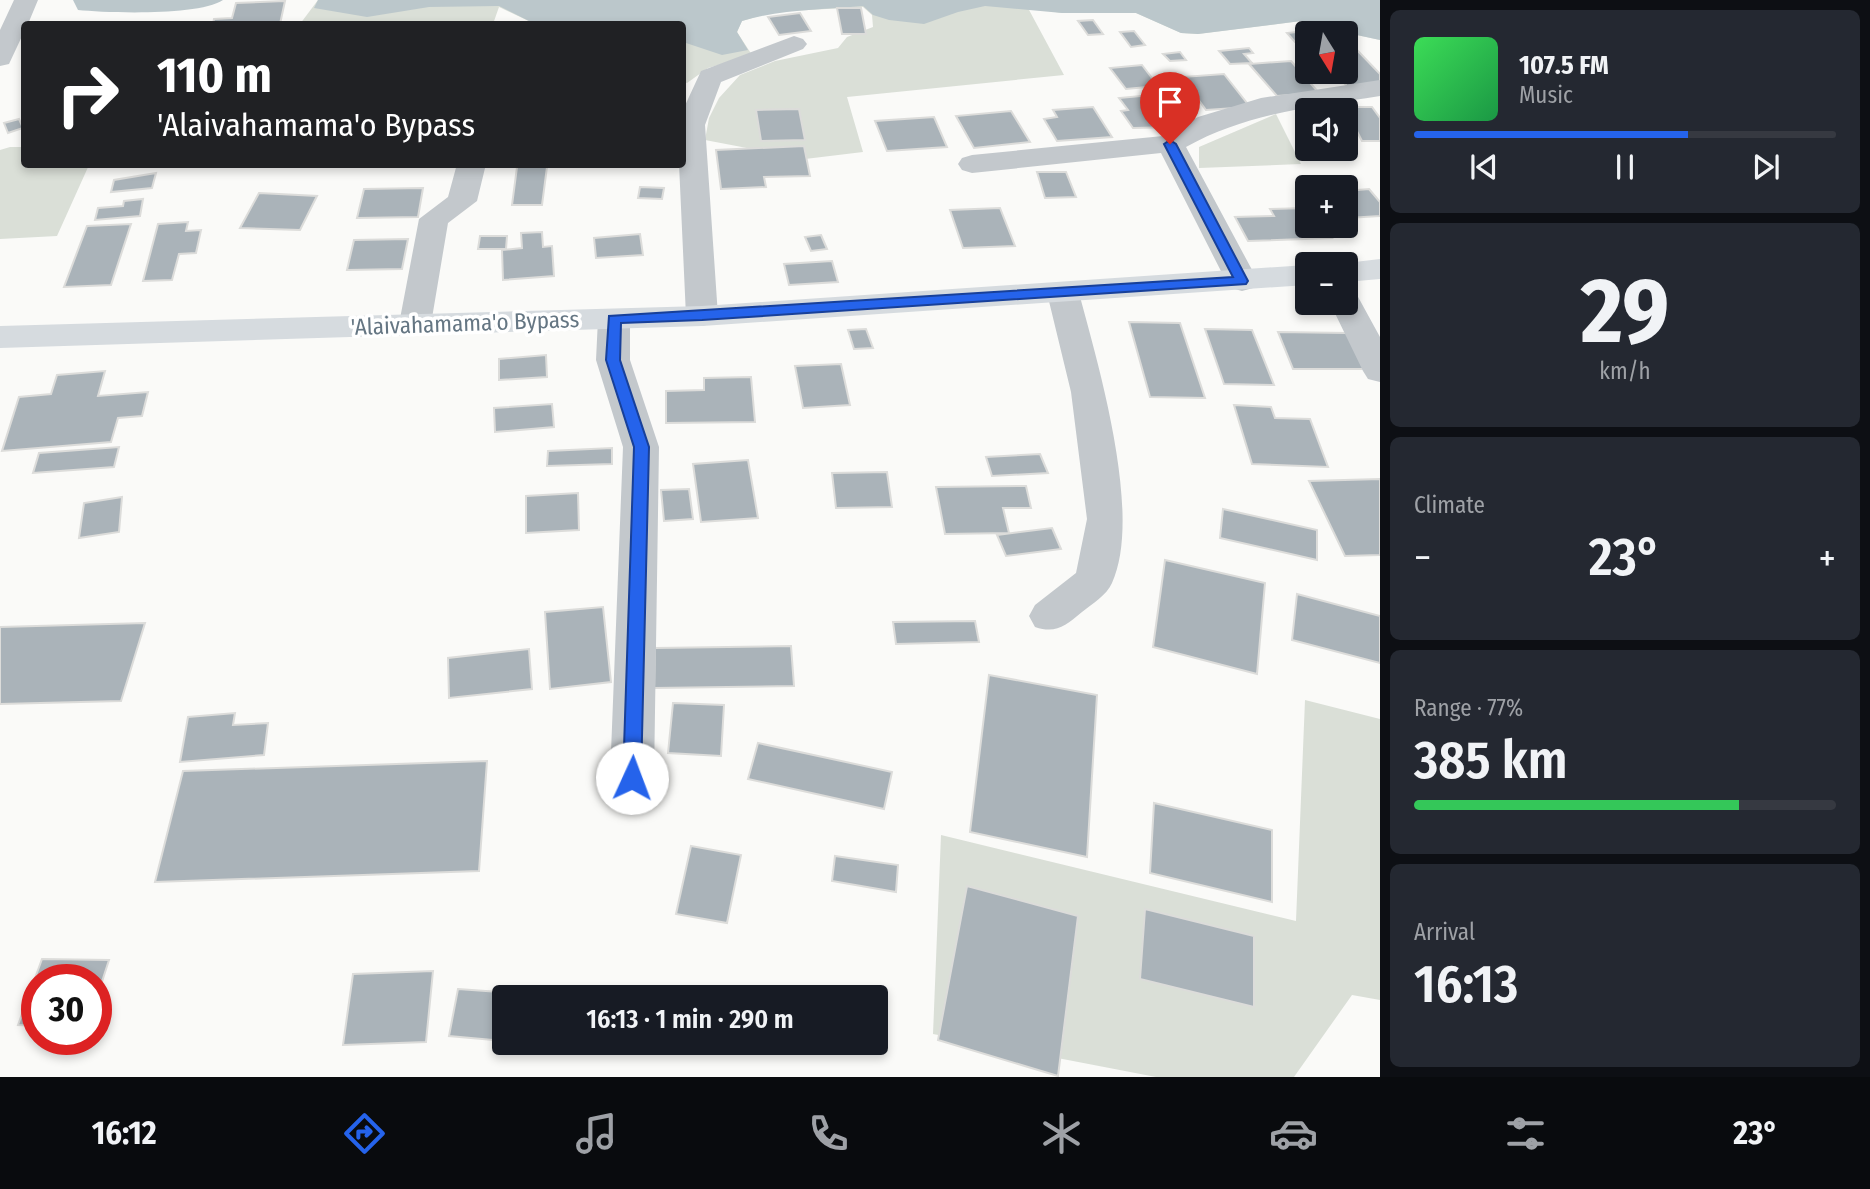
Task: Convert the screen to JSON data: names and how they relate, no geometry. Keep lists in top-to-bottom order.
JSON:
{
  "streets": {
    "main road": ["'Alaivahamama'o Bypass"]
  },
  "north": "bottom",
  "page": {
    "map_buttons": ["+", "−"],
    "turn": ["110 m", "'Alaivahamama'o Bypass"],
    "song": ["107.5 FM", "Music"],
    "tile": [
      ["29", "km/h"],
      "Climate",
      ["Range · 77%", "385 km"],
      ["Arrival", "16:13"]
    ],
    "heat": ["−", "23°", "+"],
    "limit": "30",
    "trip": "16:13 · 1 min · 290 m",
    "tabs": ["16:12", "23°"]
  }
}
